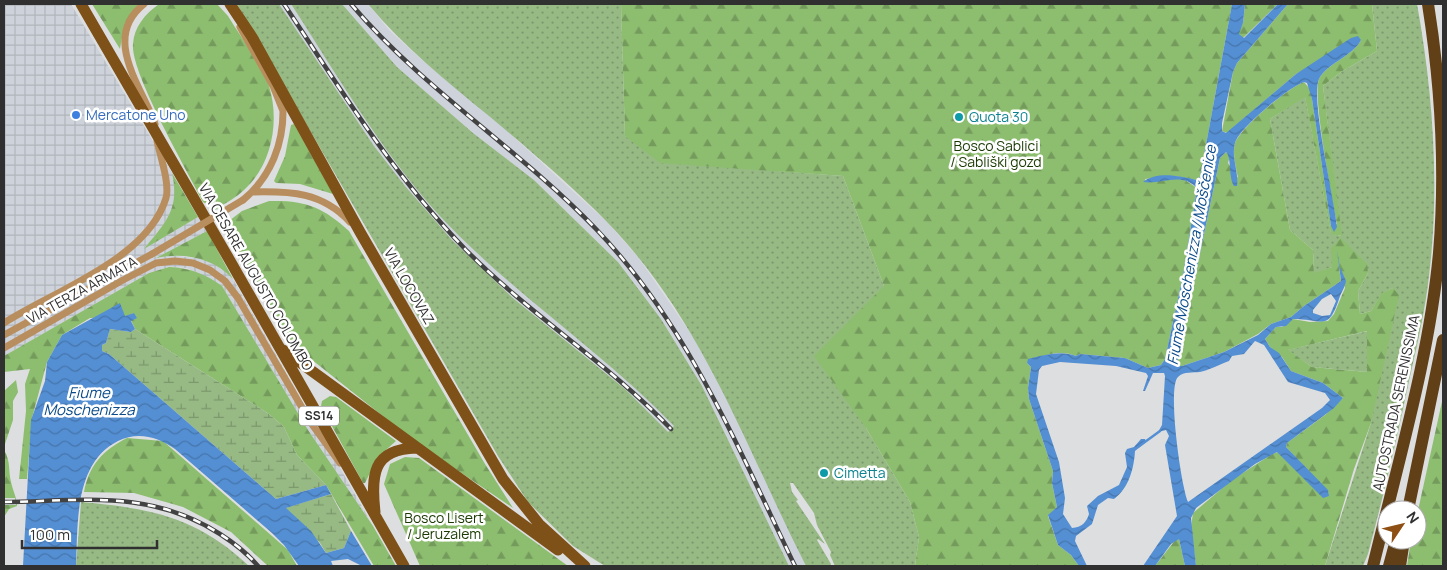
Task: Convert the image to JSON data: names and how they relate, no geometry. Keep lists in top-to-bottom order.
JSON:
{
  "streets": {
    "highway": ["AUTOSTRADA SERENISSIMA"],
    "main road": ["VIA CESARE AUGUSTO COLOMBO", "VIA LOCOVAZ", "SS14"],
    "street": ["VIA TERZA ARMATA"]
  },
  "crossings": [
    ["VIA CESARE AUGUSTO COLOMBO", "VIA LOCOVAZ"],
    ["VIA CESARE AUGUSTO COLOMBO", "VIA TERZA ARMATA"],
    ["VIA LOCOVAZ", "VIA TERZA ARMATA"]
  ],
  "water": ["Fiume Moschenizza / Moščenice", "Fiume Moschenizza"],
  "parks": ["Bosco Sablici / Sabliški gozd", "Bosco Lisert / Jeruzalem"],
  "places": ["Mercatone Uno", "Quota 30", "Cimetta"],
  "scale_bar": "100 m",
  "north": "top right"
}
